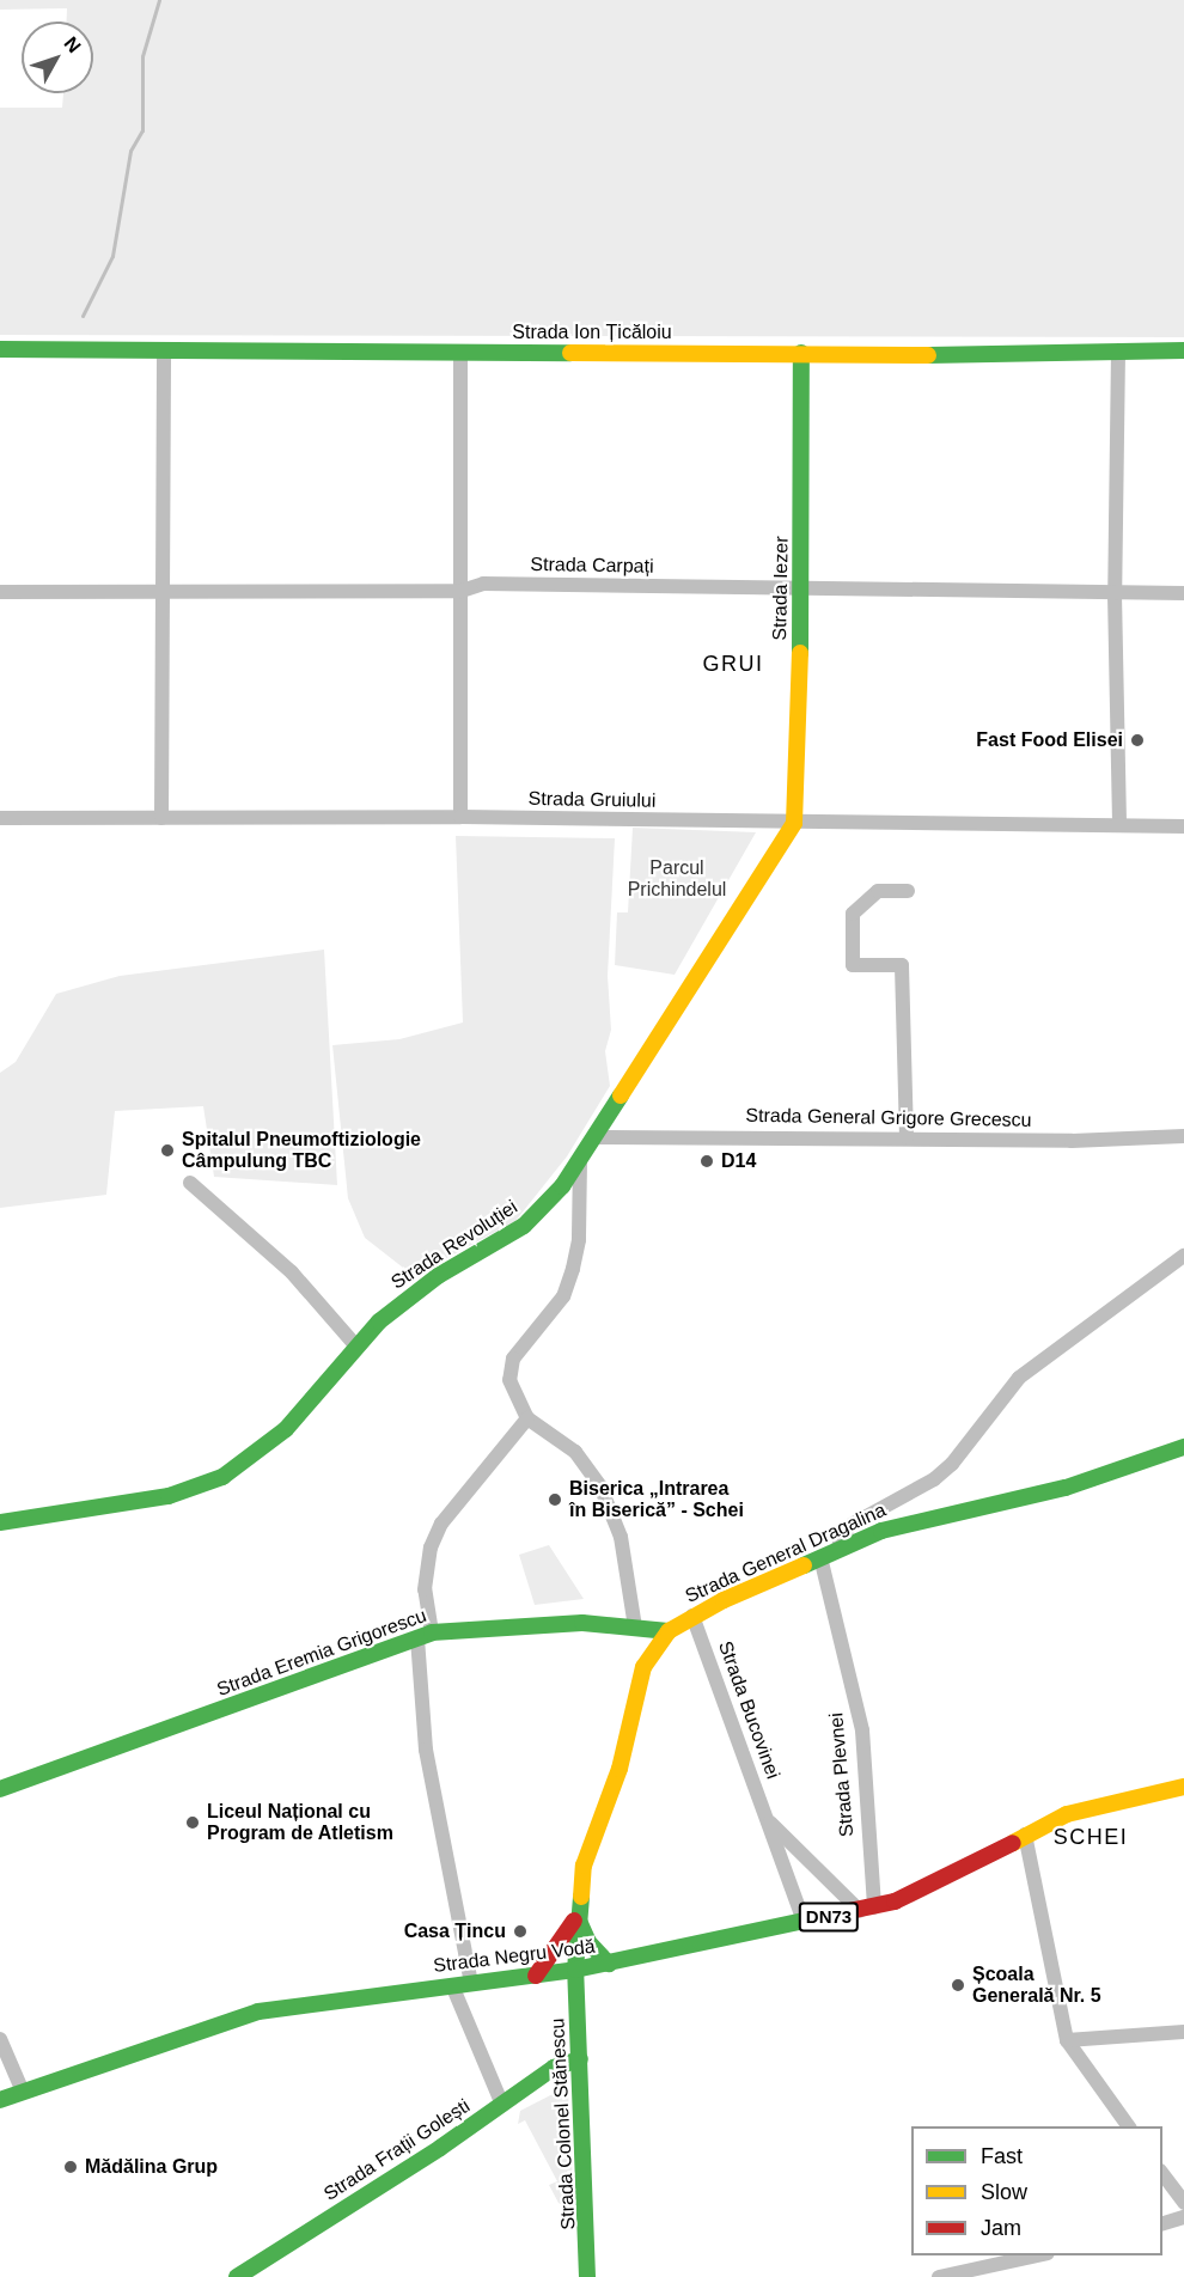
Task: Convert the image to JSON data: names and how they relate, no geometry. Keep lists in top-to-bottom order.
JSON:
{
  "streets": {
    "street": [
      "Strada Ion Țicăloiu",
      "Strada Carpați",
      "Strada Iezer",
      "Strada Gruiului",
      "Strada General Grigore Grecescu",
      "Strada Revoluției",
      "Strada General Dragalina",
      "Strada Eremia Grigorescu",
      "Strada Bucovinei",
      "Strada Plevnei",
      "DN73",
      "Strada Negru Vodă",
      "Strada Colonel Stănescu",
      "Strada Frații Golești"
    ]
  },
  "crossings": [
    ["Strada Ion Țicăloiu", "Strada Iezer"],
    ["Strada Carpați", "Strada Iezer"],
    ["Strada Iezer", "Strada Gruiului"],
    ["Strada Iezer", "Strada Revoluției"],
    ["Strada Gruiului", "Strada Revoluției"],
    ["Strada General Grigore Grecescu", "Strada Revoluției"],
    ["Strada General Dragalina", "Strada Eremia Grigorescu"],
    ["Strada General Dragalina", "Strada Bucovinei"],
    ["Strada General Dragalina", "Strada Plevnei"],
    ["Strada General Dragalina", "Strada Negru Vodă"],
    ["Strada General Dragalina", "Strada Colonel Stănescu"],
    ["Strada Bucovinei", "Strada Plevnei"],
    ["Strada Bucovinei", "Strada Negru Vodă"],
    ["Strada Plevnei", "Strada Negru Vodă"],
    ["DN73", "Strada Negru Vodă"],
    ["Strada Negru Vodă", "Strada Colonel Stănescu"],
    ["Strada Colonel Stănescu", "Strada Frații Golești"]
  ],
  "districts": ["GRUI", "SCHEI"],
  "parks": ["Parcul Prichindelul"],
  "places": [
    "Fast Food Elisei",
    "Spitalul Pneumoftiziologie Câmpulung TBC",
    "D14",
    "Biserica „Intrarea în Biserică” - Schei",
    "Liceul Național cu Program de Atletism",
    "Casa Țincu",
    "Școala Generală Nr. 5",
    "Mădălina Grup"
  ],
  "legend": ["Fast", "Slow", "Jam"],
  "north": "top right"
}
